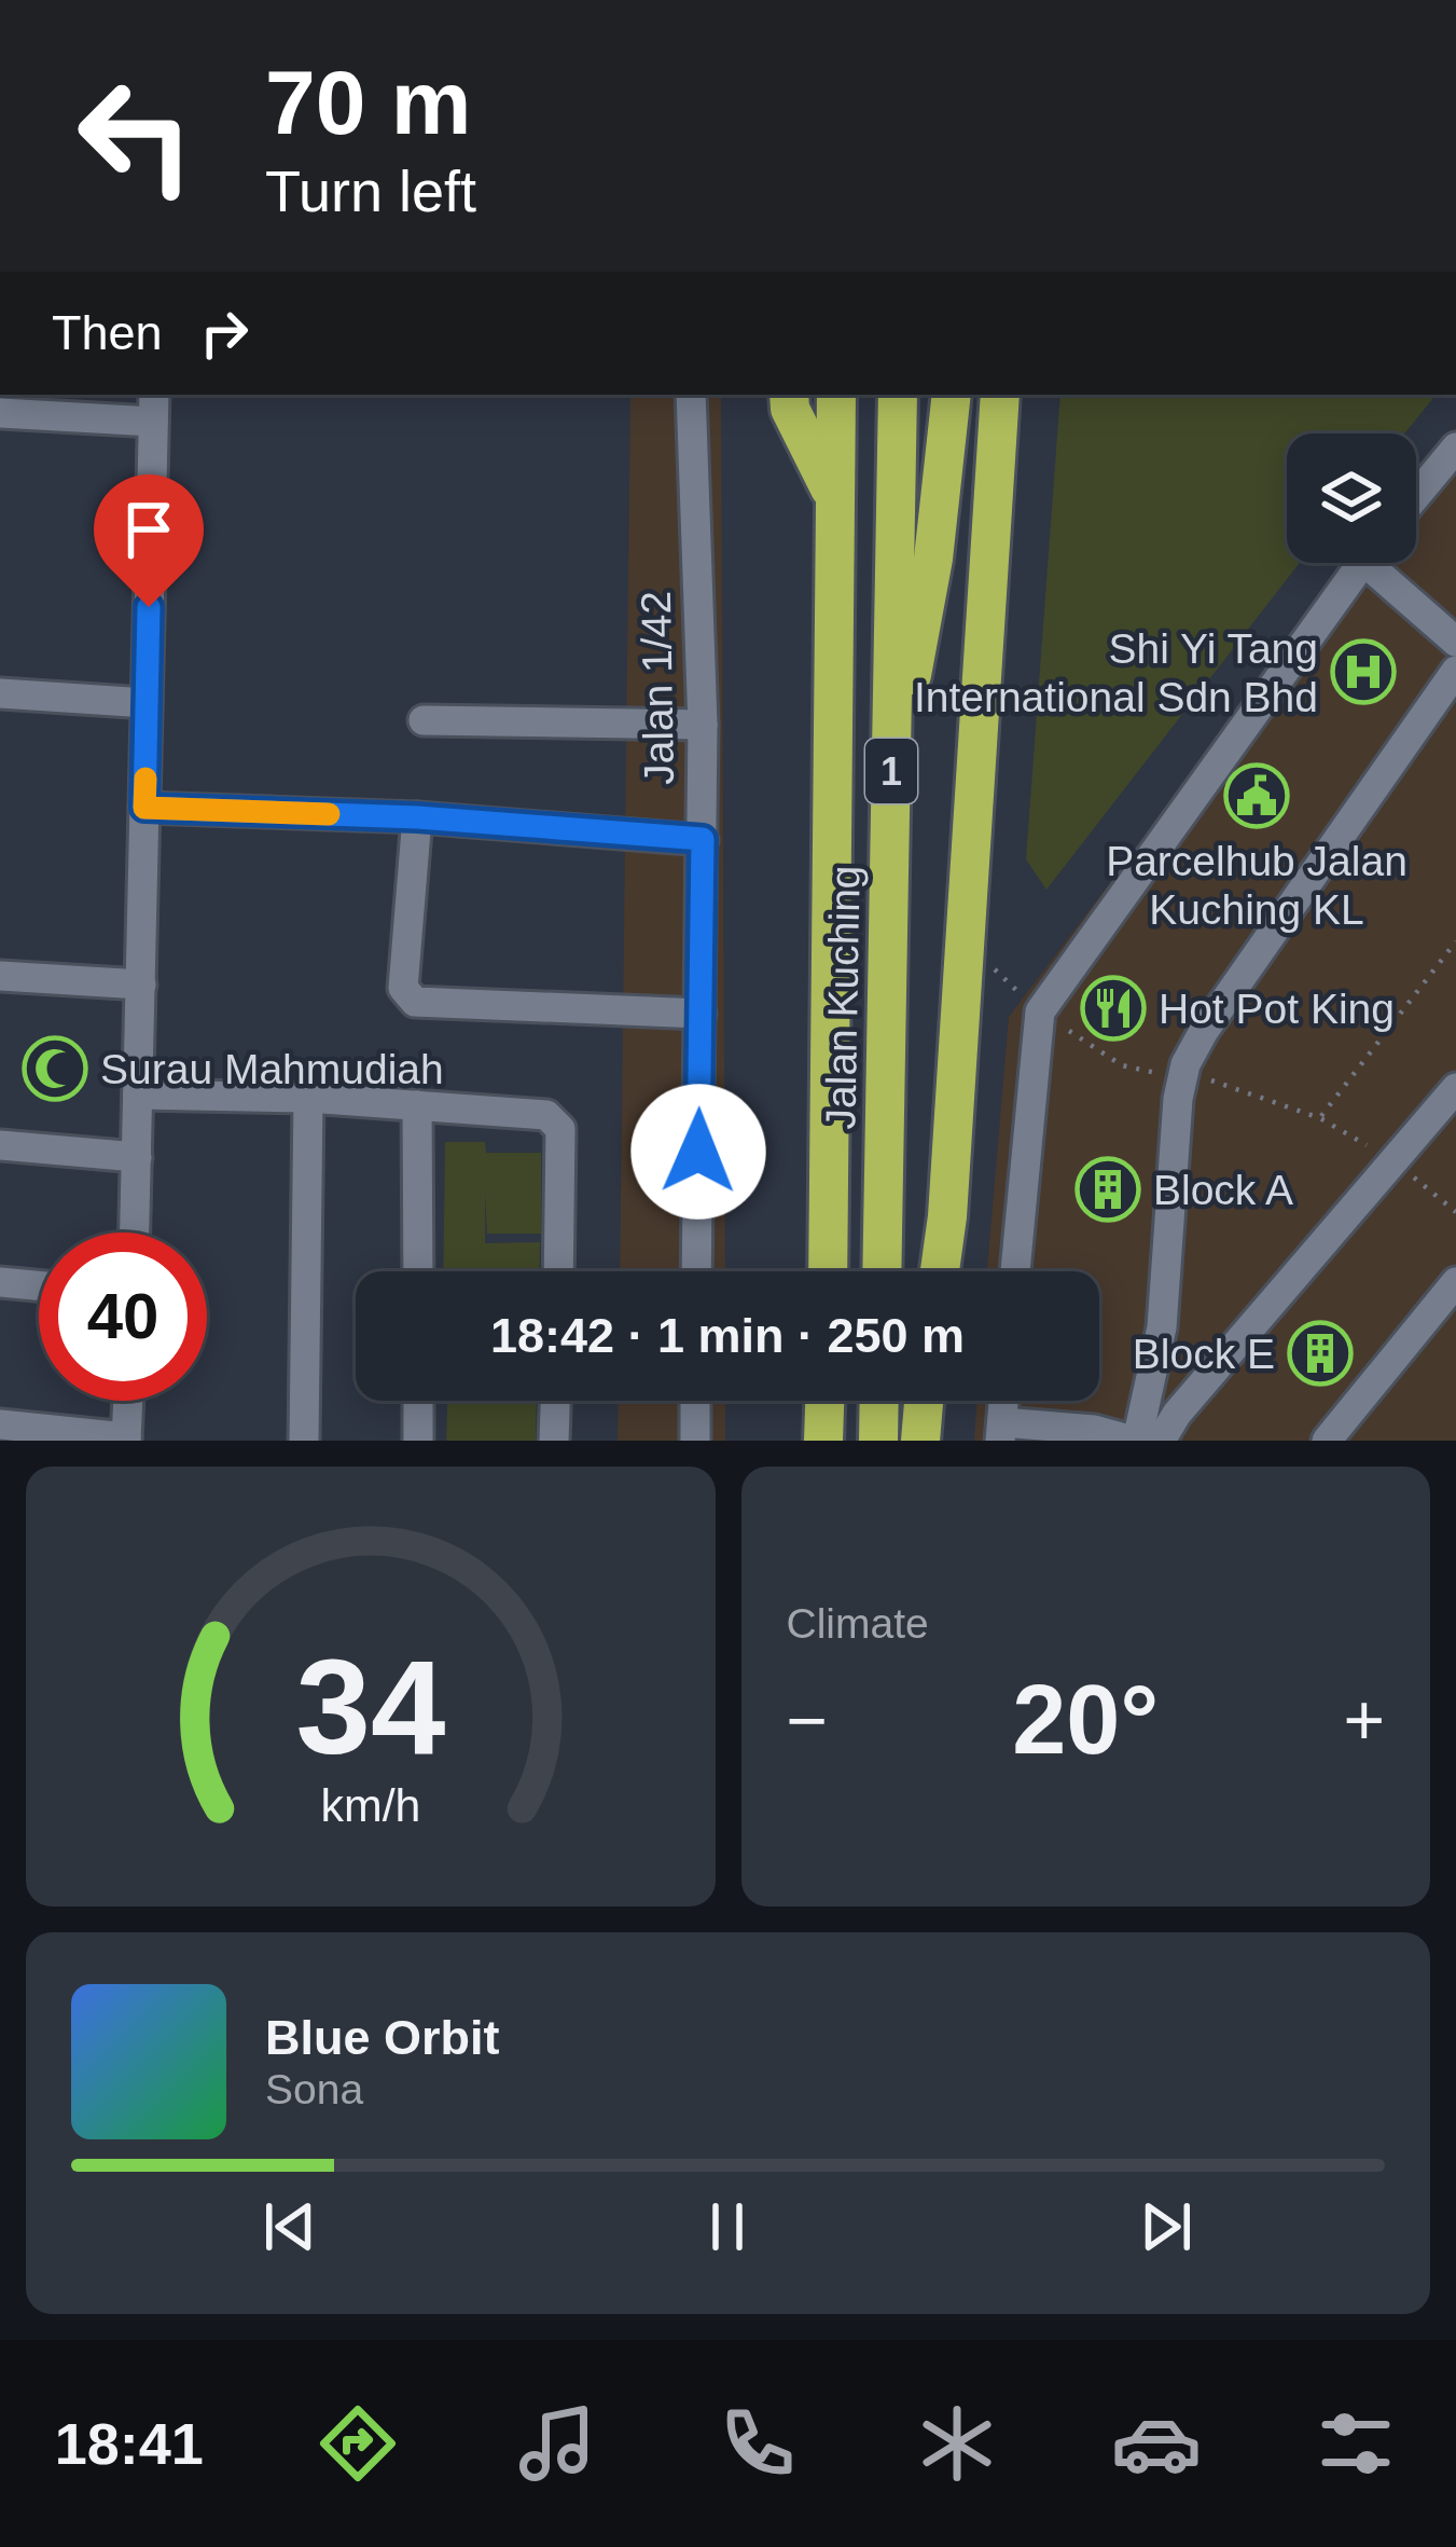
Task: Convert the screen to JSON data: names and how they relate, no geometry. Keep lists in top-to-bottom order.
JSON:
{
  "streets": {
    "highway": ["1", "Jalan Kuching"],
    "street": ["Jalan 1/42"]
  },
  "places": {
    "hospital": ["Shi Yi Tang International Sdn Bhd"],
    "public building": ["Parcelhub Jalan Kuching KL"],
    "restaurant": ["Hot Pot King"],
    "mosque": ["Surau Mahmudiah"],
    "building": ["Block A", "Block E"]
  },
  "page": {
    "turn": ["70 m", "Turn left"],
    "then": "Then",
    "limit": "40",
    "trip": "18:42 · 1 min · 250 m",
    "tile": "Climate",
    "heat": ["−", "20°", "+"],
    "song": ["Blue Orbit", "Sona"],
    "tabs": "18:41",
    "gauge": ["34", "km/h"]
  }
}
